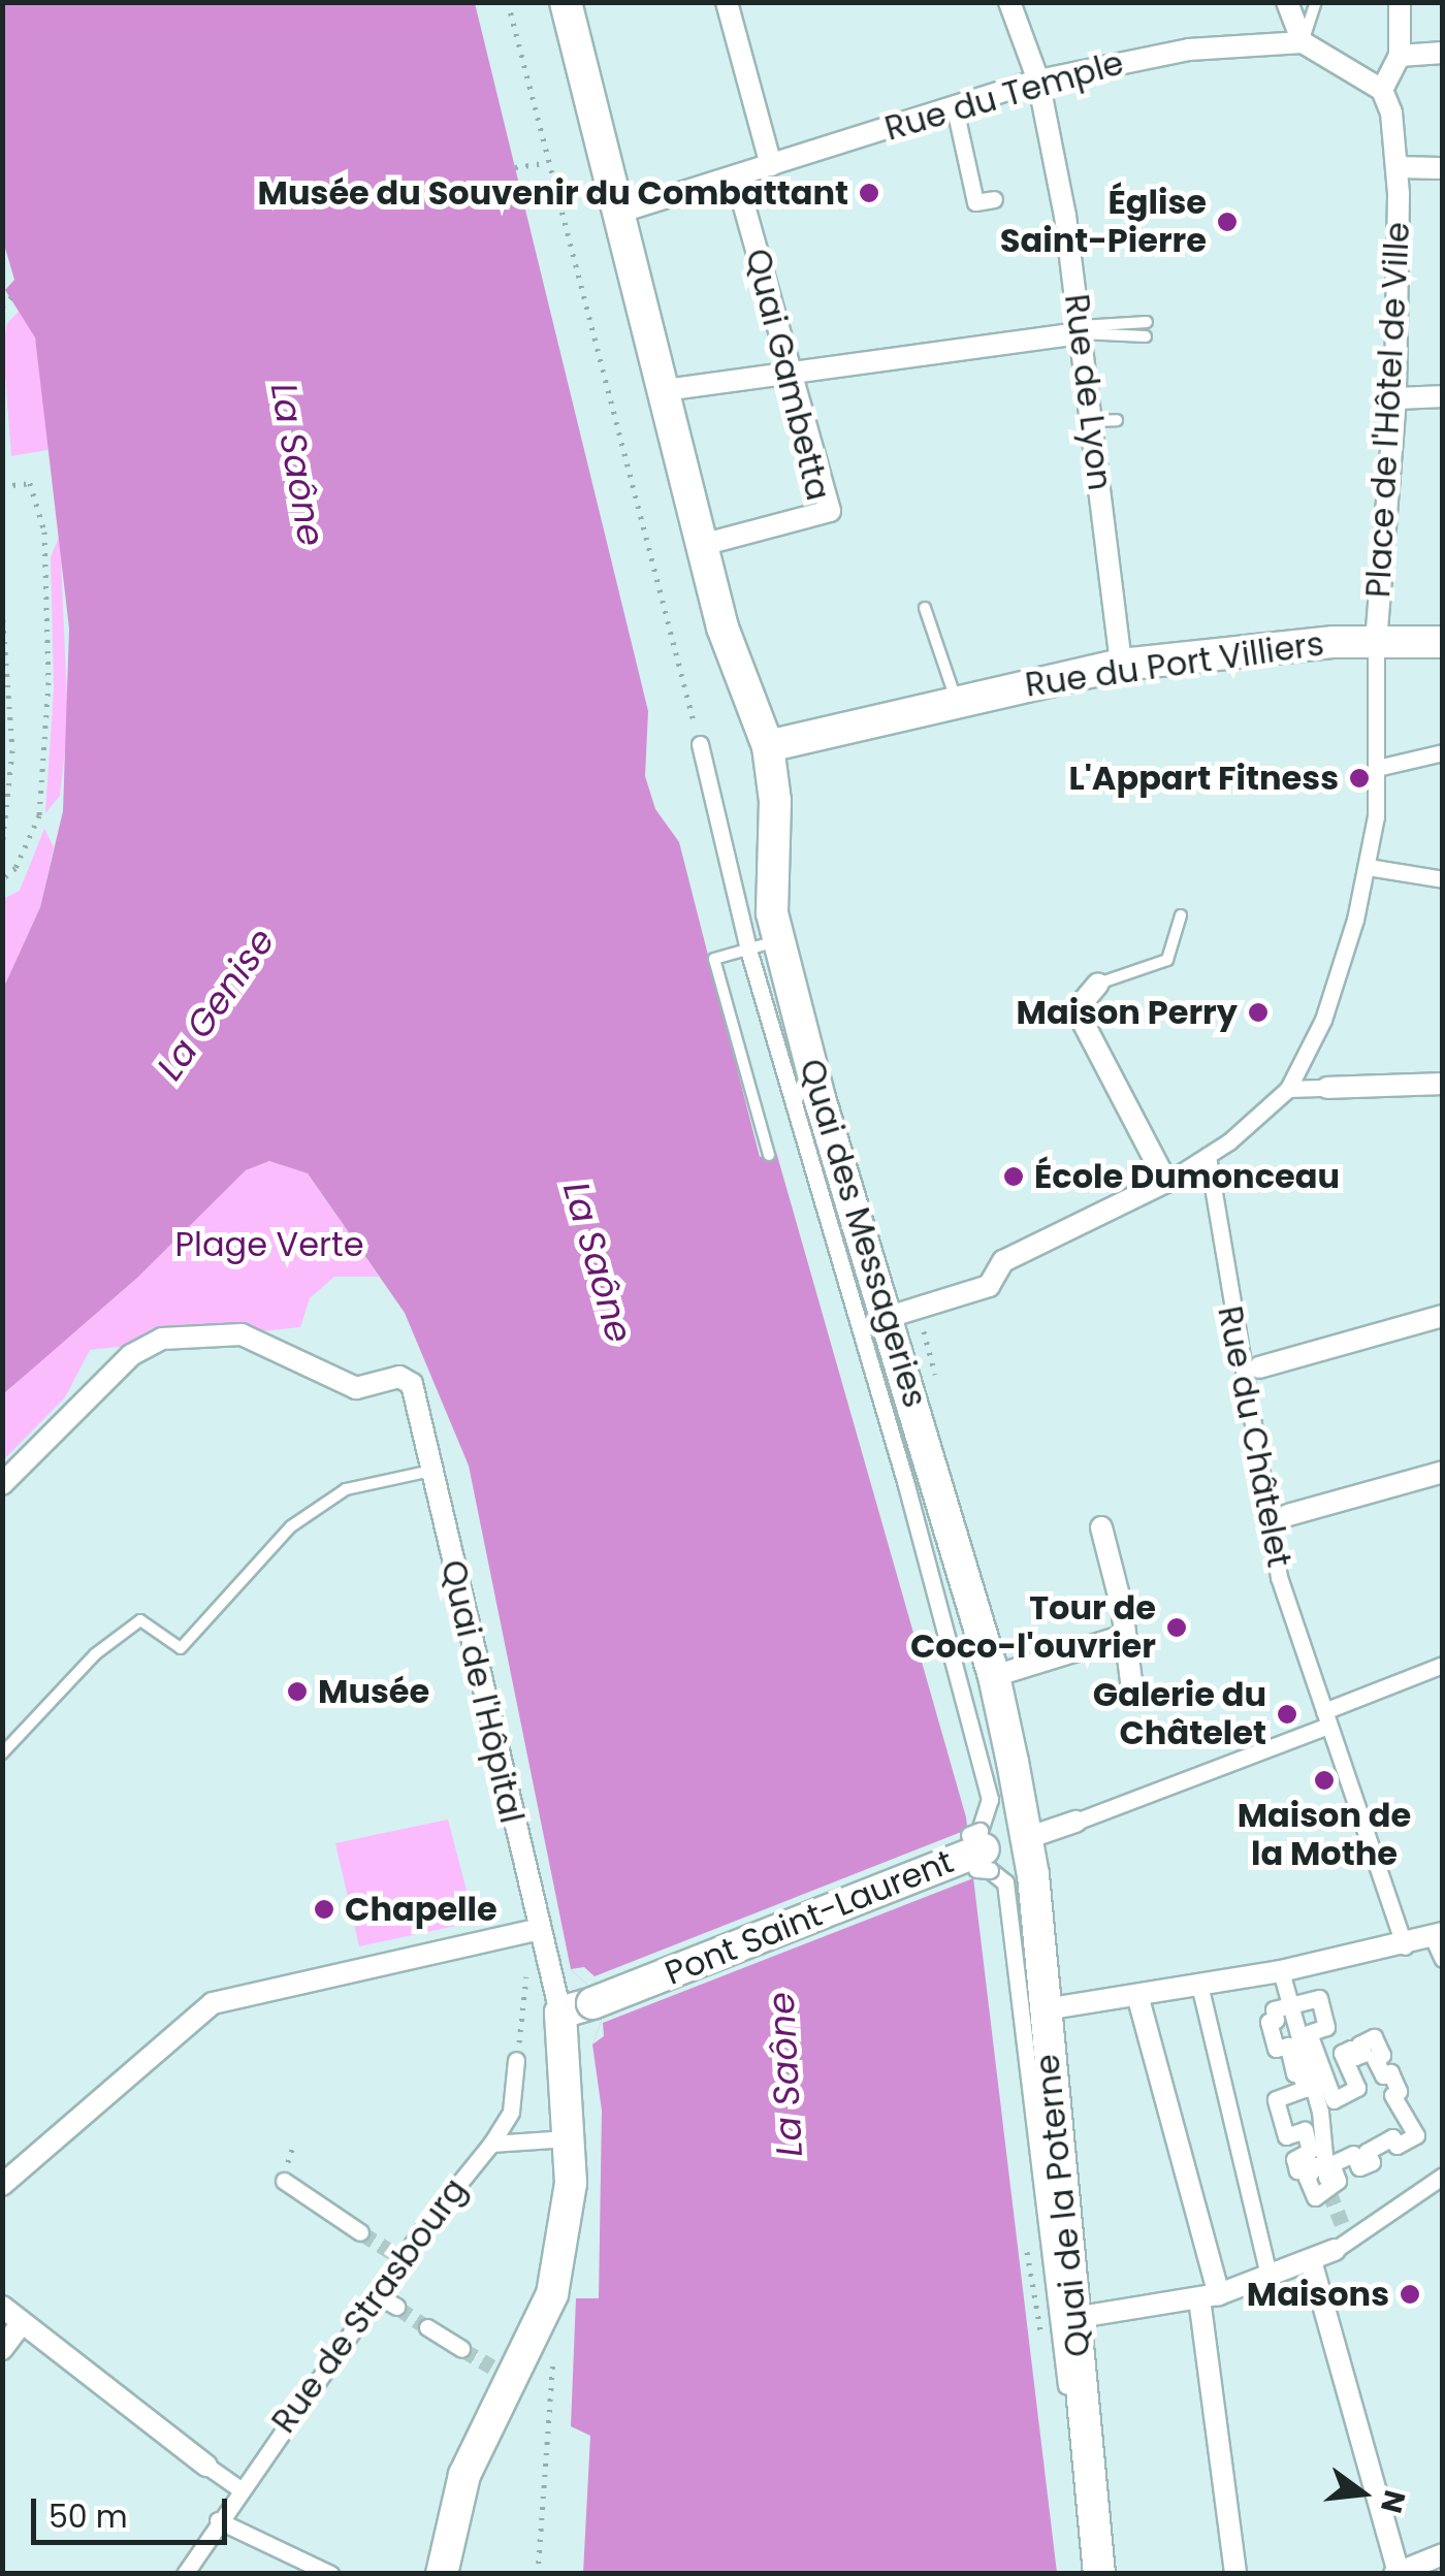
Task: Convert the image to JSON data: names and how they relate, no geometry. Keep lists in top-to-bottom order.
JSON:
{
  "streets": {
    "main road": [
      "Rue du Port Villiers",
      "Quai des Messageries",
      "Pont Saint-Laurent",
      "Quai de la Poterne"
    ],
    "street": [
      "Rue du Temple",
      "Quai Gambetta",
      "Rue de Lyon",
      "Place de l'Hôtel de Ville",
      "Rue du Châtelet",
      "Quai de l'Hôpital",
      "Rue de Strasbourg"
    ]
  },
  "crossings": [
    ["Rue du Temple", "Rue de Lyon"],
    ["Quai Gambetta", "Quai des Messageries"],
    ["Rue de Lyon", "Rue du Port Villiers"],
    ["Place de l'Hôtel de Ville", "Rue du Port Villiers"],
    ["Rue du Port Villiers", "Quai des Messageries"],
    ["Quai des Messageries", "Pont Saint-Laurent"],
    ["Quai des Messageries", "Quai de la Poterne"],
    ["Quai de l'Hôpital", "Pont Saint-Laurent"],
    ["Pont Saint-Laurent", "Quai de la Poterne"]
  ],
  "water": ["La Saône", "La Genise"],
  "parks": ["Plage Verte"],
  "places": [
    "Musée du Souvenir du Combattant",
    "Église Saint-Pierre",
    "L'Appart Fitness",
    "Maison Perry",
    "École Dumonceau",
    "Tour de Coco-l'ouvrier",
    "Musée",
    "Galerie du Châtelet",
    "Maison de la Mothe",
    "Chapelle",
    "Maisons"
  ],
  "scale_bar": "50 m",
  "north": "right"
}
